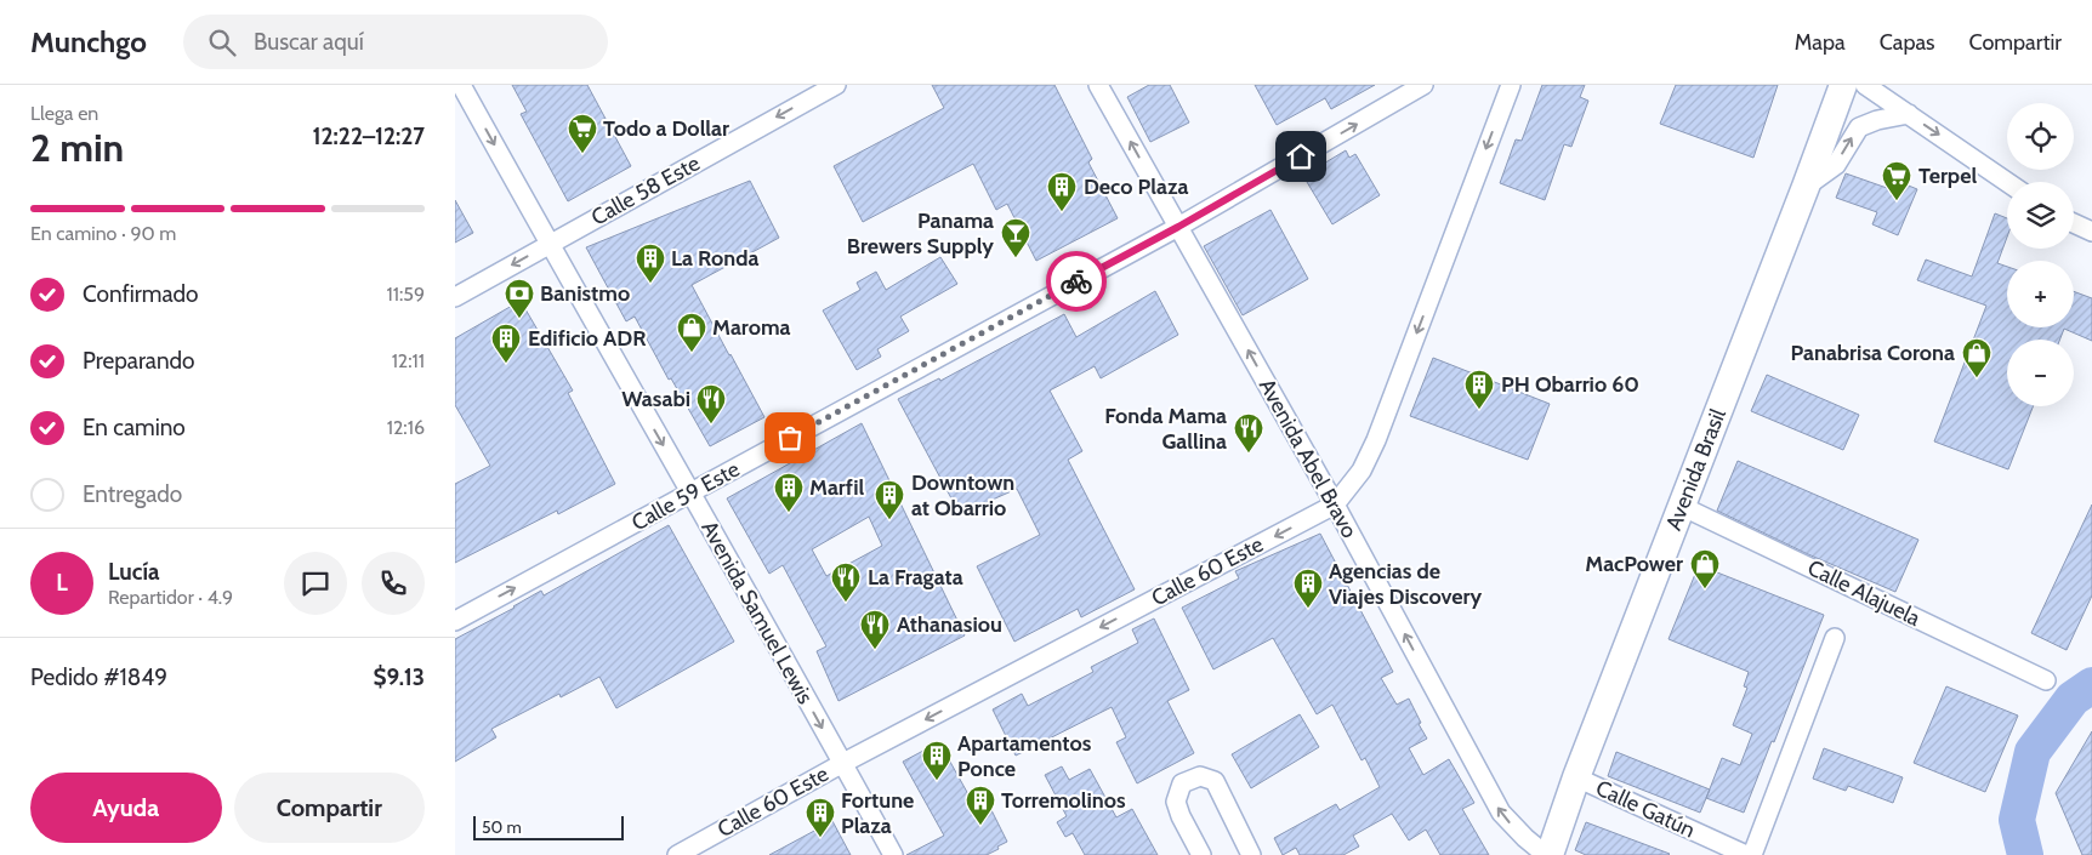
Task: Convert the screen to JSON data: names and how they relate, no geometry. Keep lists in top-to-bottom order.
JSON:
{
  "streets": {
    "main road": ["Avenida Brasil"],
    "street": [
      "Calle 58 Este",
      "Avenida Abel Bravo",
      "Calle 59 Este",
      "Calle 60 Este",
      "Calle Alajuela",
      "Avenida Samuel Lewis",
      "Calle Gatún"
    ]
  },
  "crossings": [
    ["Calle 58 Este", "Avenida Samuel Lewis"],
    ["Avenida Abel Bravo", "Avenida Brasil"],
    ["Avenida Abel Bravo", "Calle 59 Este"],
    ["Avenida Abel Bravo", "Calle 60 Este"],
    ["Avenida Brasil", "Calle Alajuela"],
    ["Avenida Brasil", "Calle Gatún"],
    ["Calle 59 Este", "Avenida Samuel Lewis"],
    ["Calle 60 Este", "Avenida Samuel Lewis"]
  ],
  "one_way": [
    "Calle 58 Este",
    "Avenida Abel Bravo",
    "Calle 59 Este",
    "Calle 60 Este",
    "Avenida Samuel Lewis"
  ],
  "places": {
    "supermarket": ["Todo a Dollar", "Terpel"],
    "building": [
      "Deco Plaza",
      "La Ronda",
      "Edificio ADR",
      "PH Obarrio 60",
      "Marfil",
      "Downtown at Obarrio",
      "Agencias de Viajes Discovery",
      "Apartamentos Ponce",
      "Torremolinos",
      "Fortune Plaza"
    ],
    "bar": ["Panama Brewers Supply"],
    "bank": ["Banistmo"],
    "shop": ["Maroma", "Panabrisa Corona", "MacPower"],
    "restaurant": [
      "Wasabi",
      "Fonda Mama Gallina",
      "La Fragata",
      "Athanasiou"
    ]
  },
  "scale_bar": "50 m",
  "page": {
    "header": "Munchgo",
    "search": "Buscar aquí",
    "nav": ["Mapa", "Capas", "Compartir"],
    "heading": ["2 min", "Llega en", "12:22–12:27"],
    "panel": [
      "Lucía",
      "Repartidor · 4.9",
      "Pedido #1849",
      "$9.13"
    ],
    "map_buttons": ["+", "−"],
    "bar": "En camino · 90 m",
    "list": [
      ["Confirmado", "11:59"],
      ["Preparando", "12:11"],
      ["En camino", "12:16"],
      "Entregado"
    ],
    "round": "L",
    "buttons": ["Ayuda", "Compartir"],
    "scale": "50 m"
  }
}
